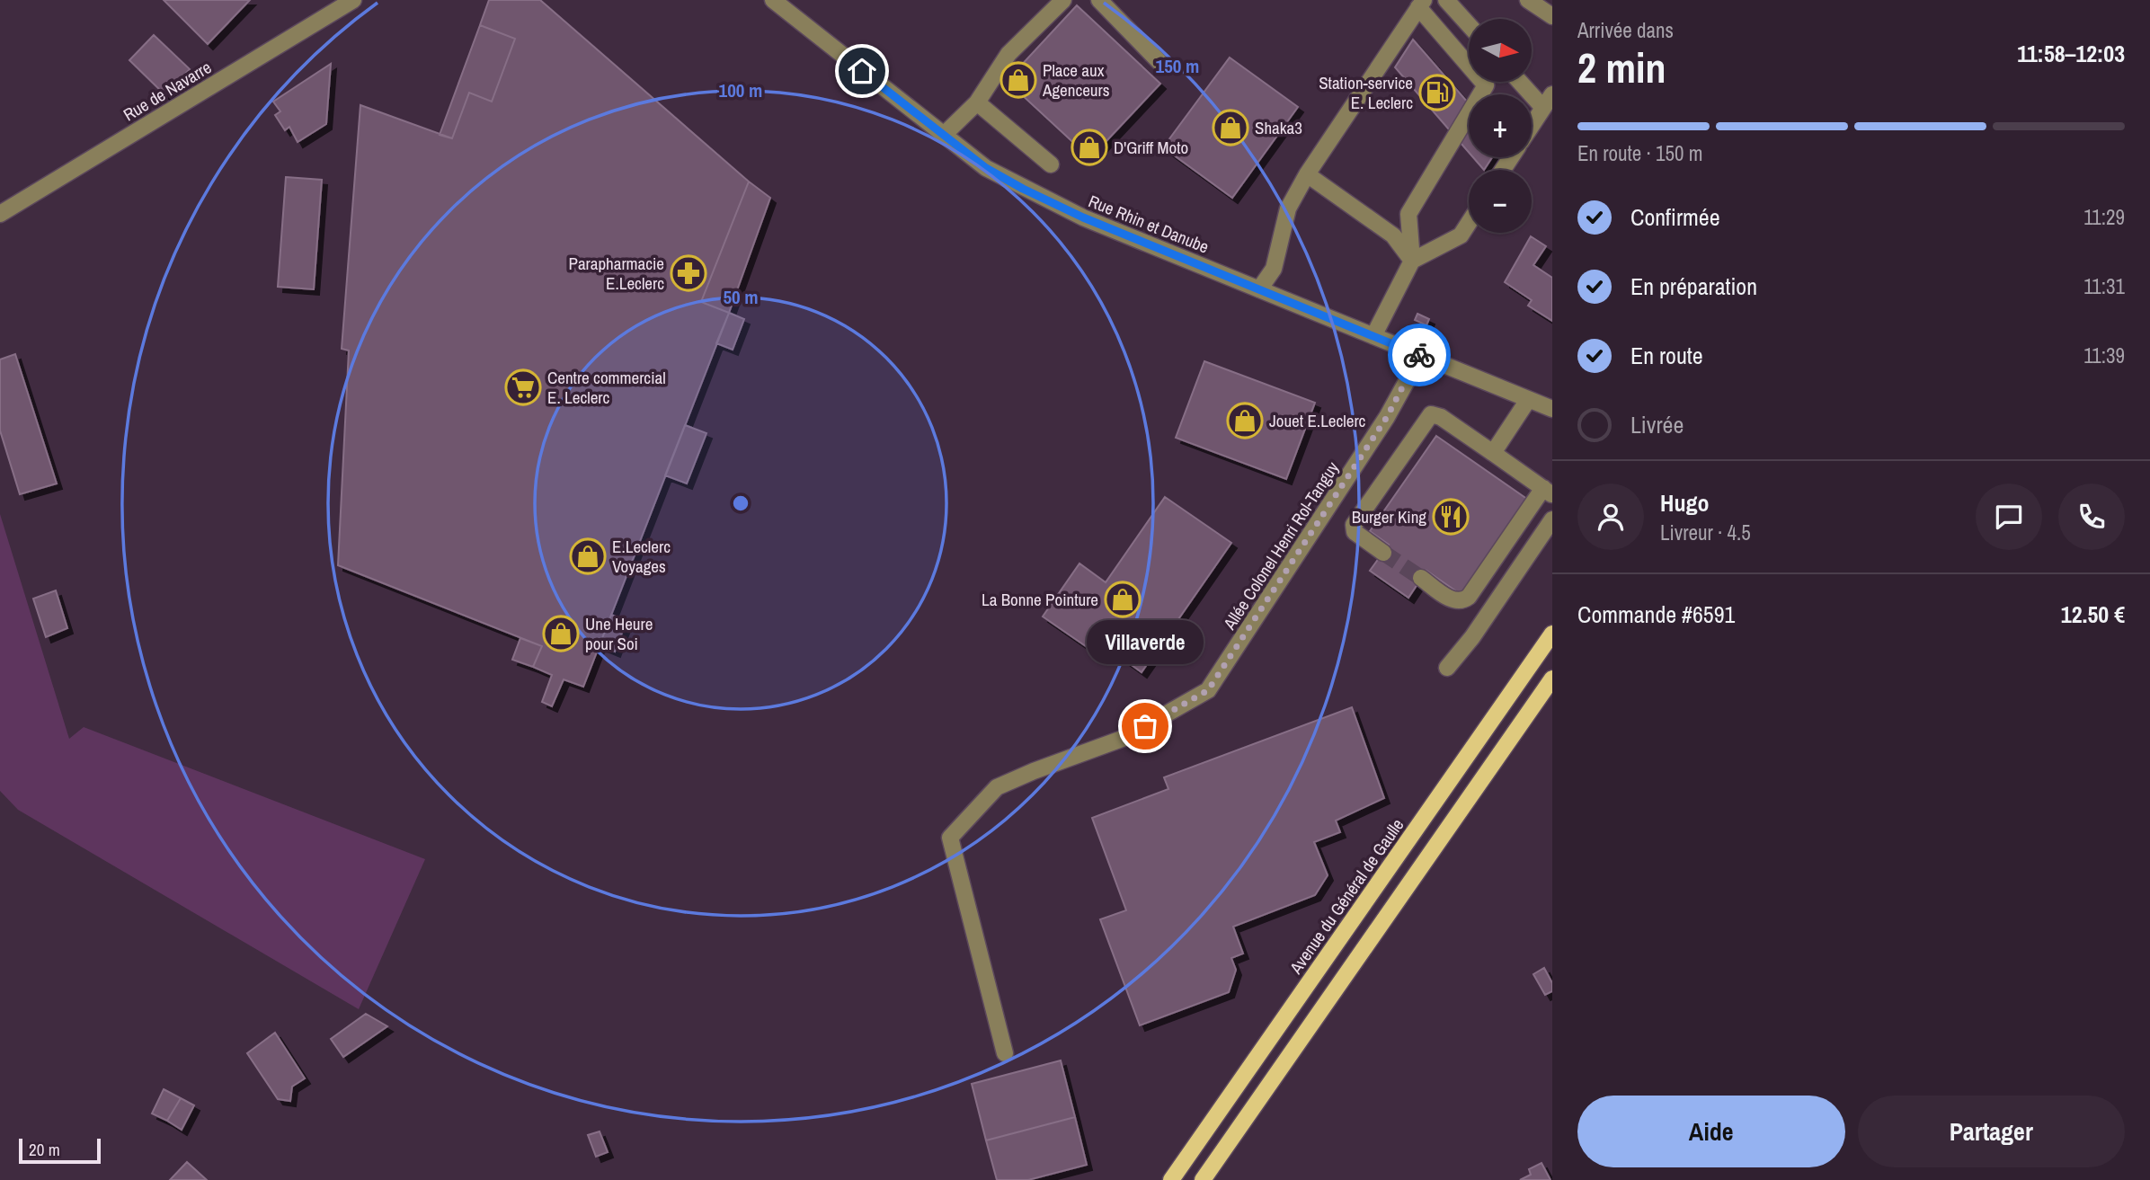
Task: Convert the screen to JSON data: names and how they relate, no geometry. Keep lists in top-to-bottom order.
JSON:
{
  "streets": {
    "main road": ["Avenue du Général de Gaulle"],
    "street": ["Rue de Navarre", "Rue Rhin et Danube", "Allée Colonel Henri Rol-Tanguy"]
  },
  "crossings": [
    ["Rue Rhin et Danube", "Allée Colonel Henri Rol-Tanguy"]
  ],
  "places": {
    "shop": [
      "Place aux Agenceurs",
      "Shaka3",
      "D'Griff Moto",
      "Jouet E.Leclerc",
      "E.Leclerc Voyages",
      "La Bonne Pointure",
      "Une Heure pour Soi"
    ],
    "fuel station": ["Station-service E. Leclerc"],
    "pharmacy": ["Parapharmacie E.Leclerc"],
    "supermarket": ["Centre commercial E. Leclerc"],
    "restaurant": ["Burger King"],
    "other": ["Villaverde"]
  },
  "scale_bar": "20 m",
  "north": "right",
  "page": {
    "heading": ["2 min", "Arrivée dans", "11:58–12:03"],
    "panel": [
      "Hugo",
      "Livreur · 4.5",
      "Commande #6591",
      "12.50 €"
    ],
    "map_buttons": ["+", "−"],
    "bar": "En route · 150 m",
    "list": [
      ["Confirmée", "11:29"],
      ["En préparation", "11:31"],
      ["En route", "11:39"],
      "Livrée"
    ],
    "bubble": "Villaverde",
    "buttons": ["Aide", "Partager"],
    "scale": "20 m"
  },
  "rings": ["150 m", "100 m", "50 m"]
}
